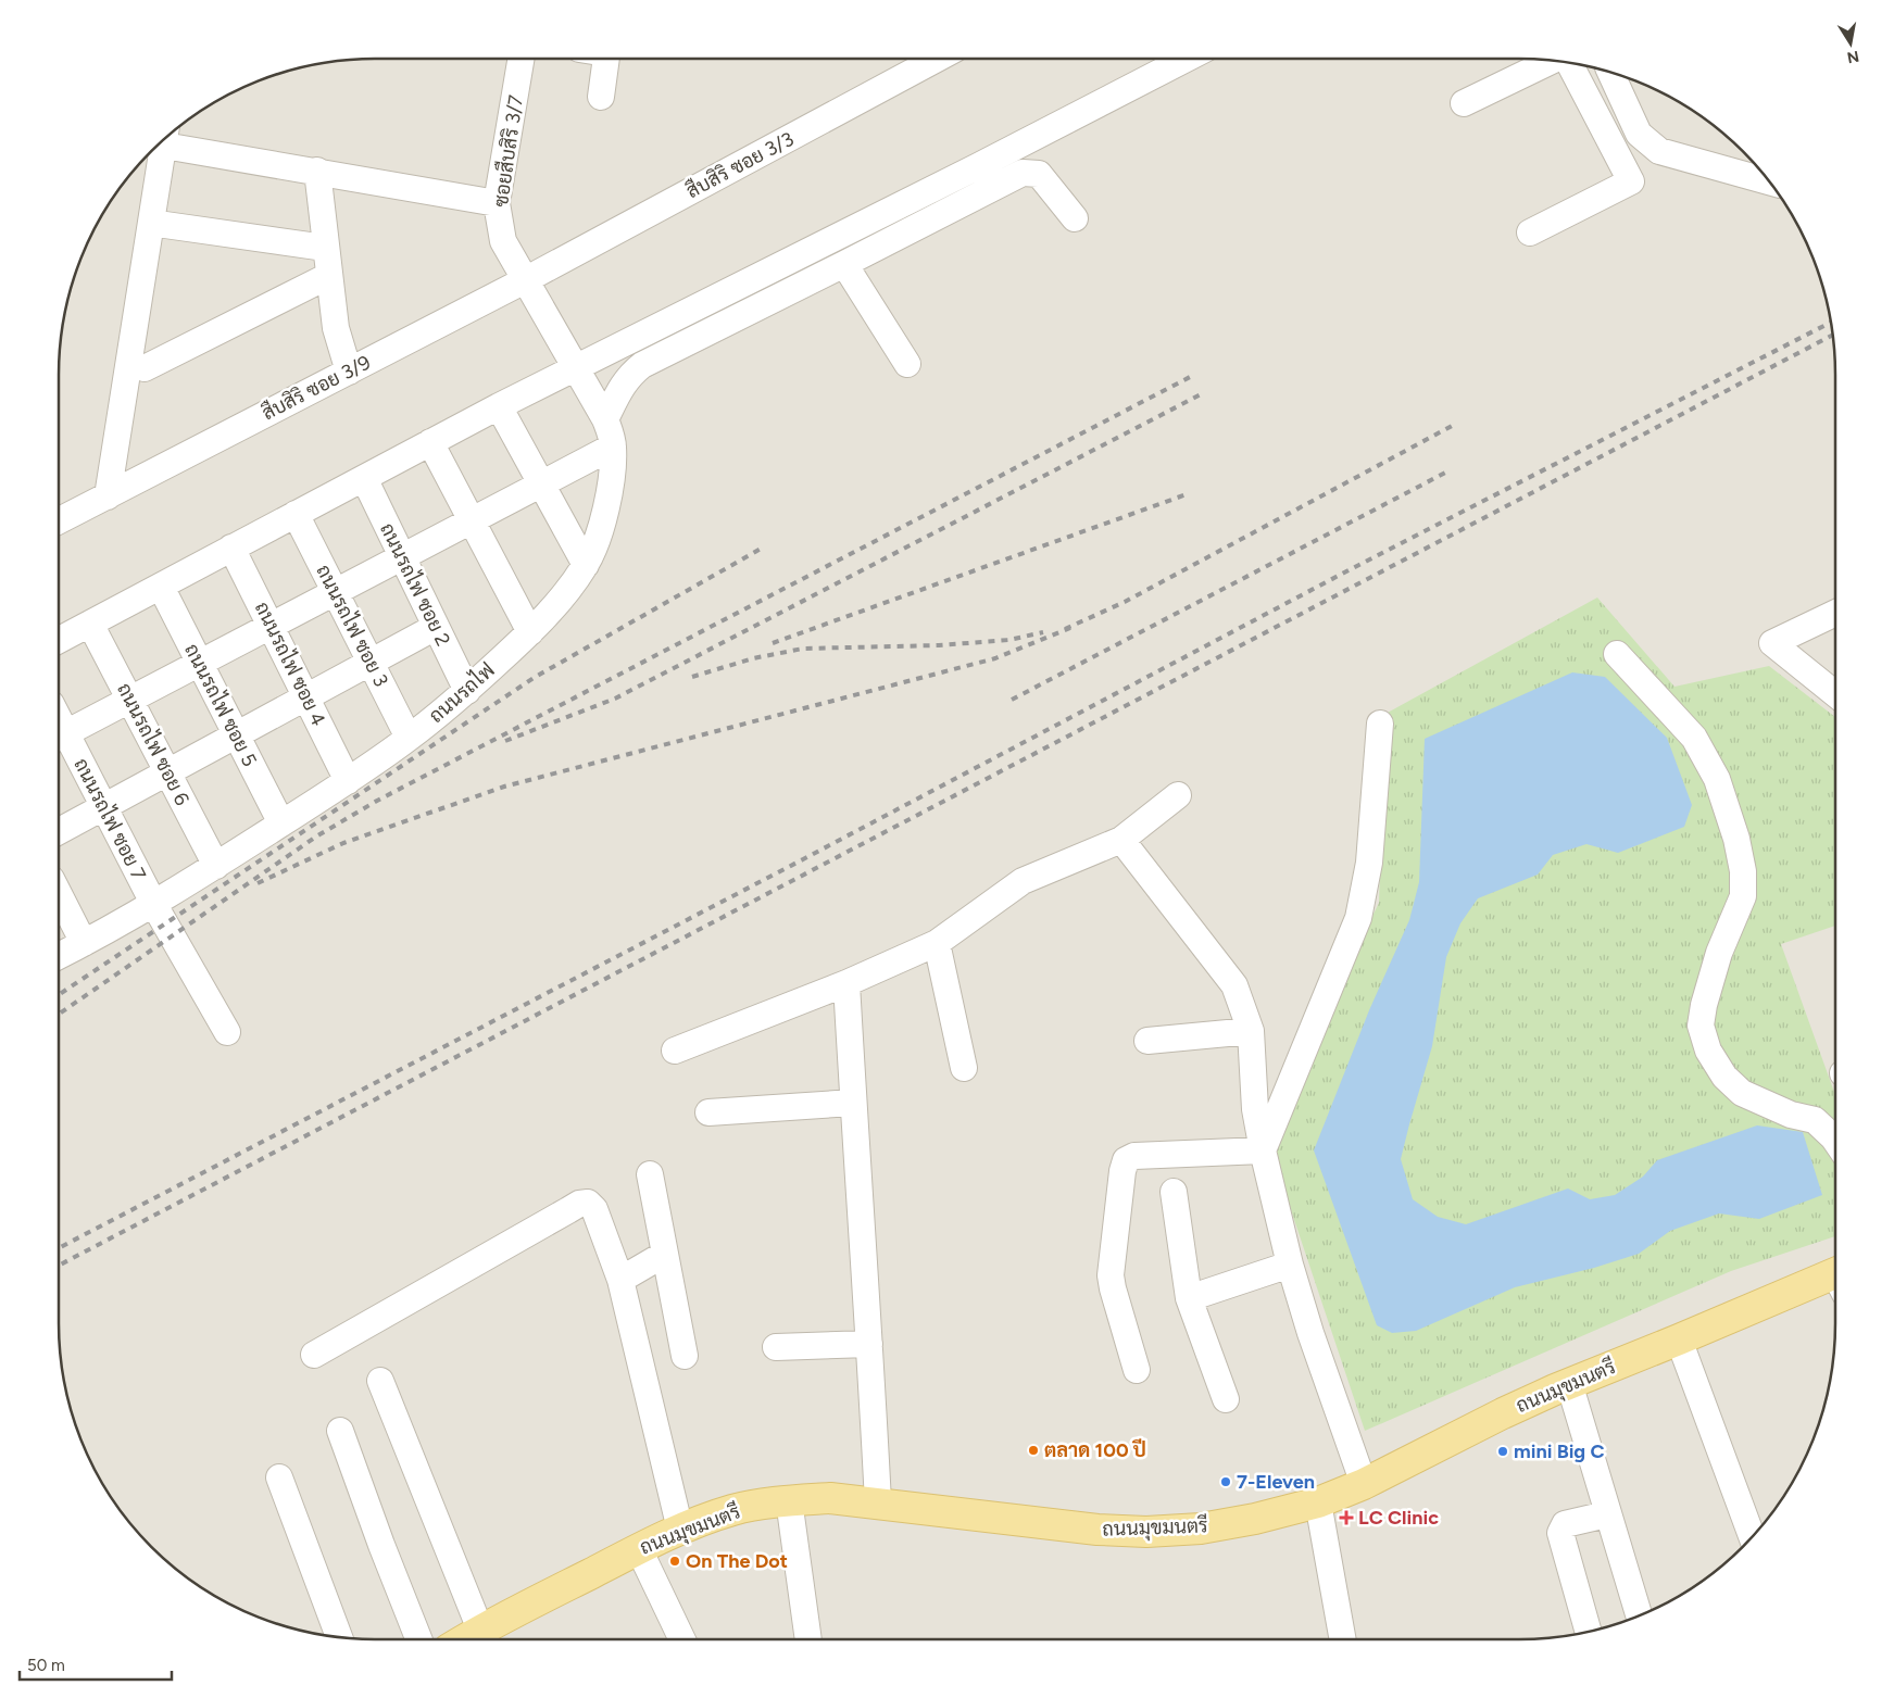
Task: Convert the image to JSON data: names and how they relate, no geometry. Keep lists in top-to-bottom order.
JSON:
{
  "streets": {
    "main road": ["ถนนมุขมนตรี"],
    "street": [
      "ซอยสืบสิริ 3/7",
      "สืบสิริ ซอย 3/3",
      "สืบสิริ ซอย 3/9",
      "ถนนรถไฟ ซอย 2",
      "ถนนรถไฟ ซอย 3",
      "ถนนรถไฟ ซอย 4",
      "ถนนรถไฟ",
      "ถนนรถไฟ ซอย 5",
      "ถนนรถไฟ ซอย 6",
      "ถนนรถไฟ ซอย 7"
    ]
  },
  "crossings": [
    ["ซอยสืบสิริ 3/7", "สืบสิริ ซอย 3/3"],
    ["ซอยสืบสิริ 3/7", "สืบสิริ ซอย 3/9"],
    ["ซอยสืบสิริ 3/7", "ถนนรถไฟ"],
    ["สืบสิริ ซอย 3/3", "สืบสิริ ซอย 3/9"],
    ["สืบสิริ ซอย 3/3", "ถนนรถไฟ"],
    ["สืบสิริ ซอย 3/9", "ถนนรถไฟ"],
    ["ถนนรถไฟ ซอย 2", "ถนนรถไฟ"],
    ["ถนนรถไฟ ซอย 3", "ถนนรถไฟ"],
    ["ถนนรถไฟ ซอย 4", "ถนนรถไฟ"],
    ["ถนนรถไฟ", "ถนนรถไฟ ซอย 5"],
    ["ถนนรถไฟ", "ถนนรถไฟ ซอย 6"],
    ["ถนนรถไฟ", "ถนนรถไฟ ซอย 7"]
  ],
  "places": {
    "other": [
      "ตลาด 100 ปี",
      "mini Big C",
      "7-Eleven",
      "On The Dot"
    ],
    "health": ["LC Clinic"]
  },
  "scale_bar": "50 m",
  "north": "bottom"
}
